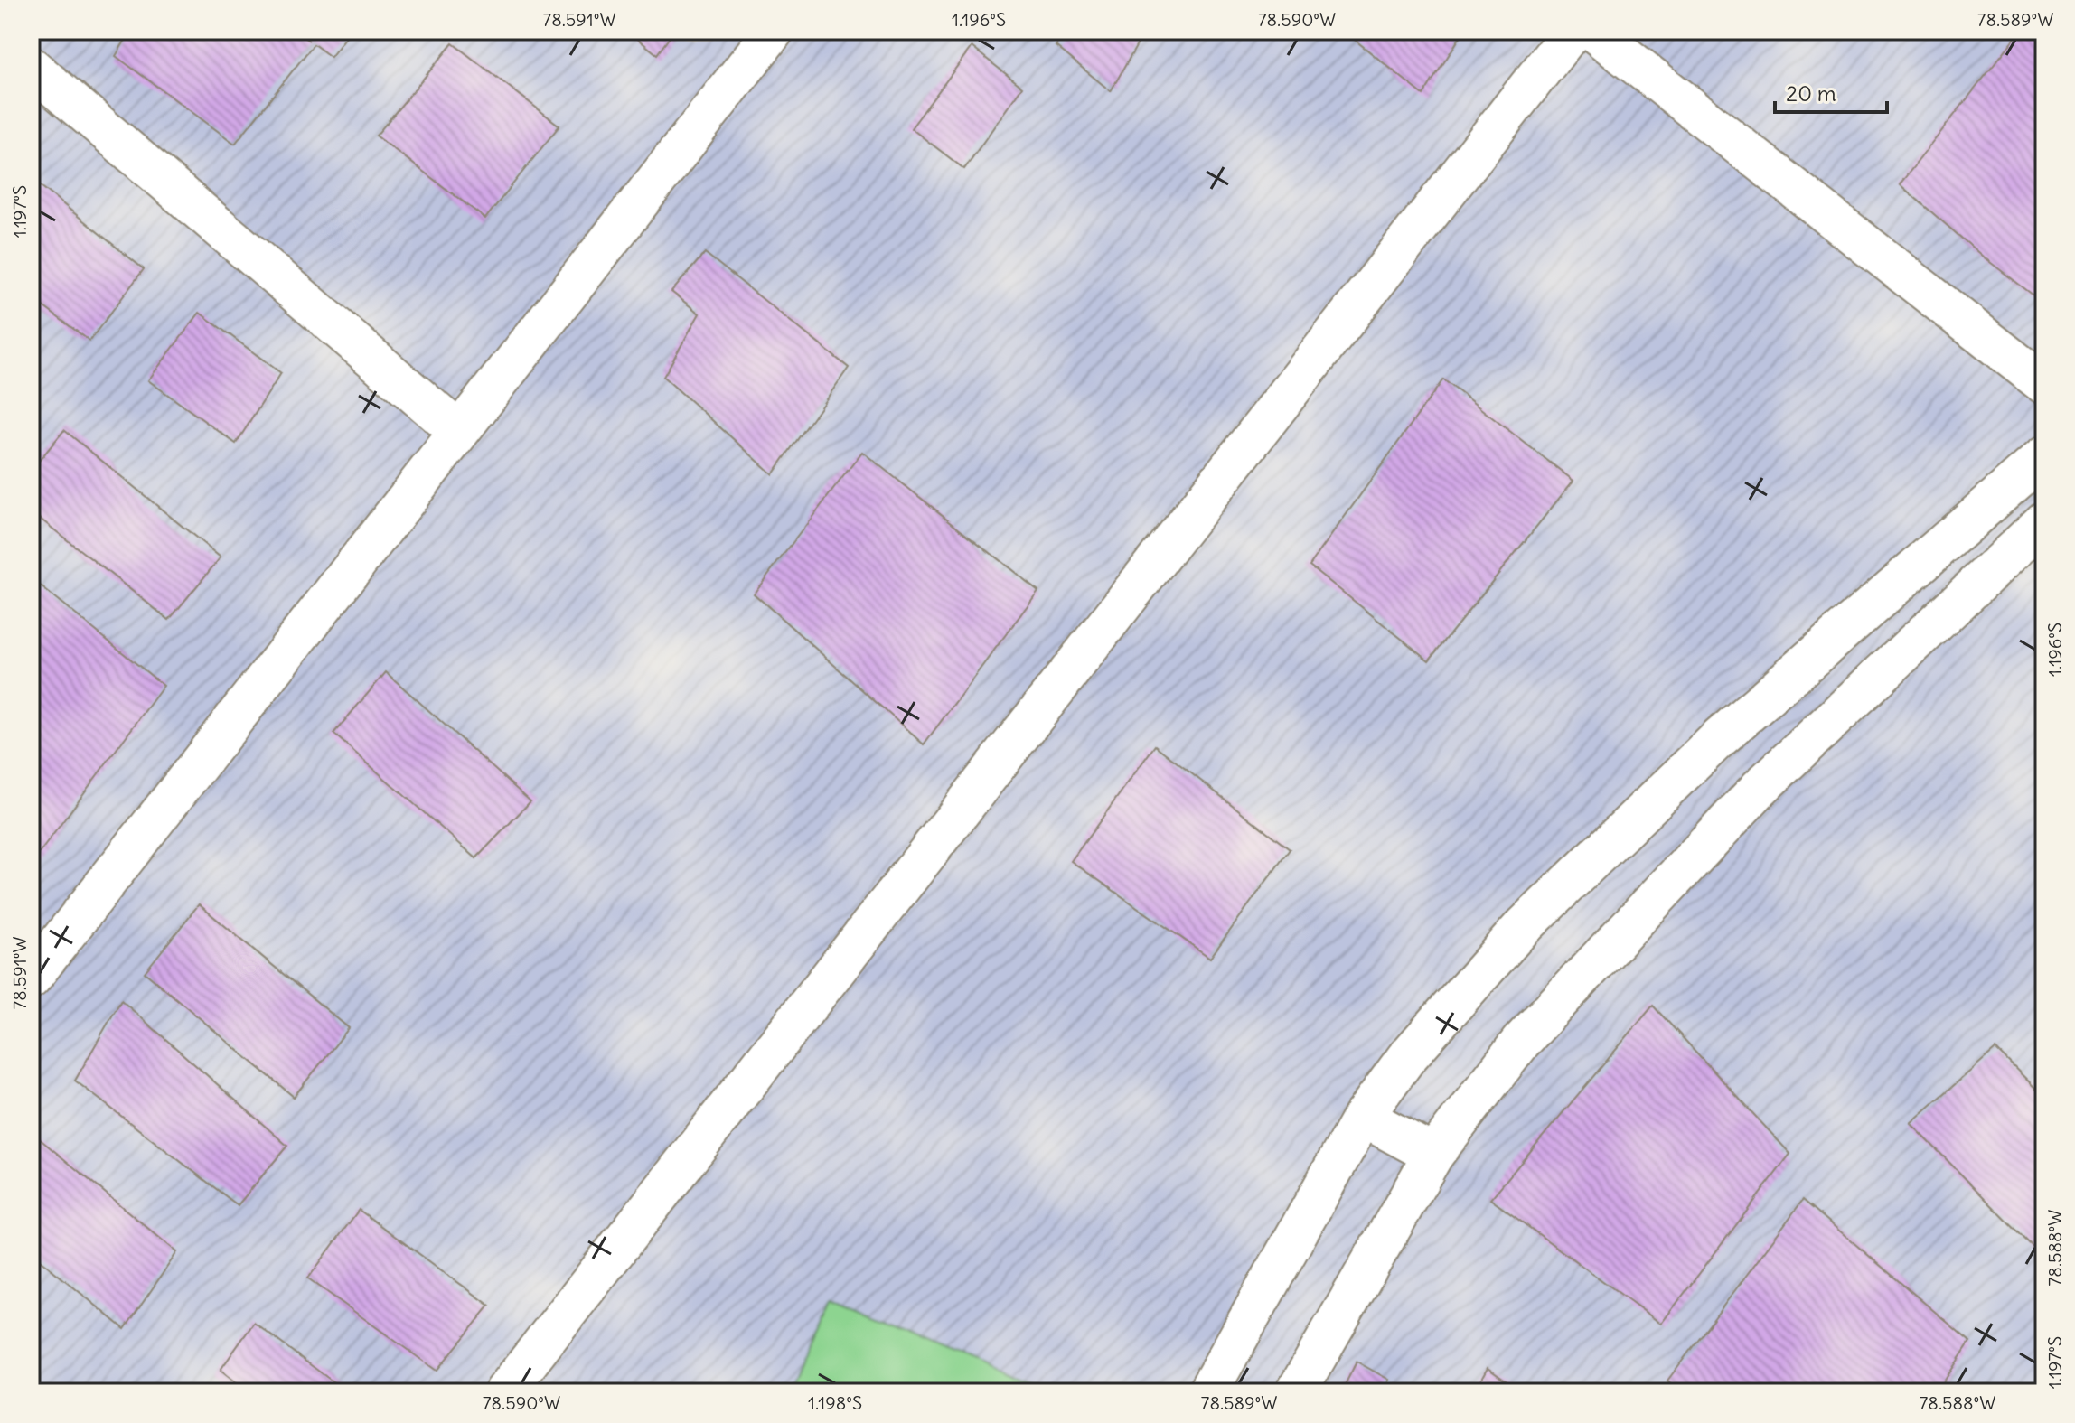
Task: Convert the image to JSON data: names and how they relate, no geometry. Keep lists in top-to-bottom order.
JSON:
{
  "scale_bar": "20 m",
  "coordinates": [
    "78.591°W",
    "1.196°S",
    "78.590°W",
    "78.589°W",
    "1.197°S",
    "78.588°W",
    "1.198°S"
  ]
}
